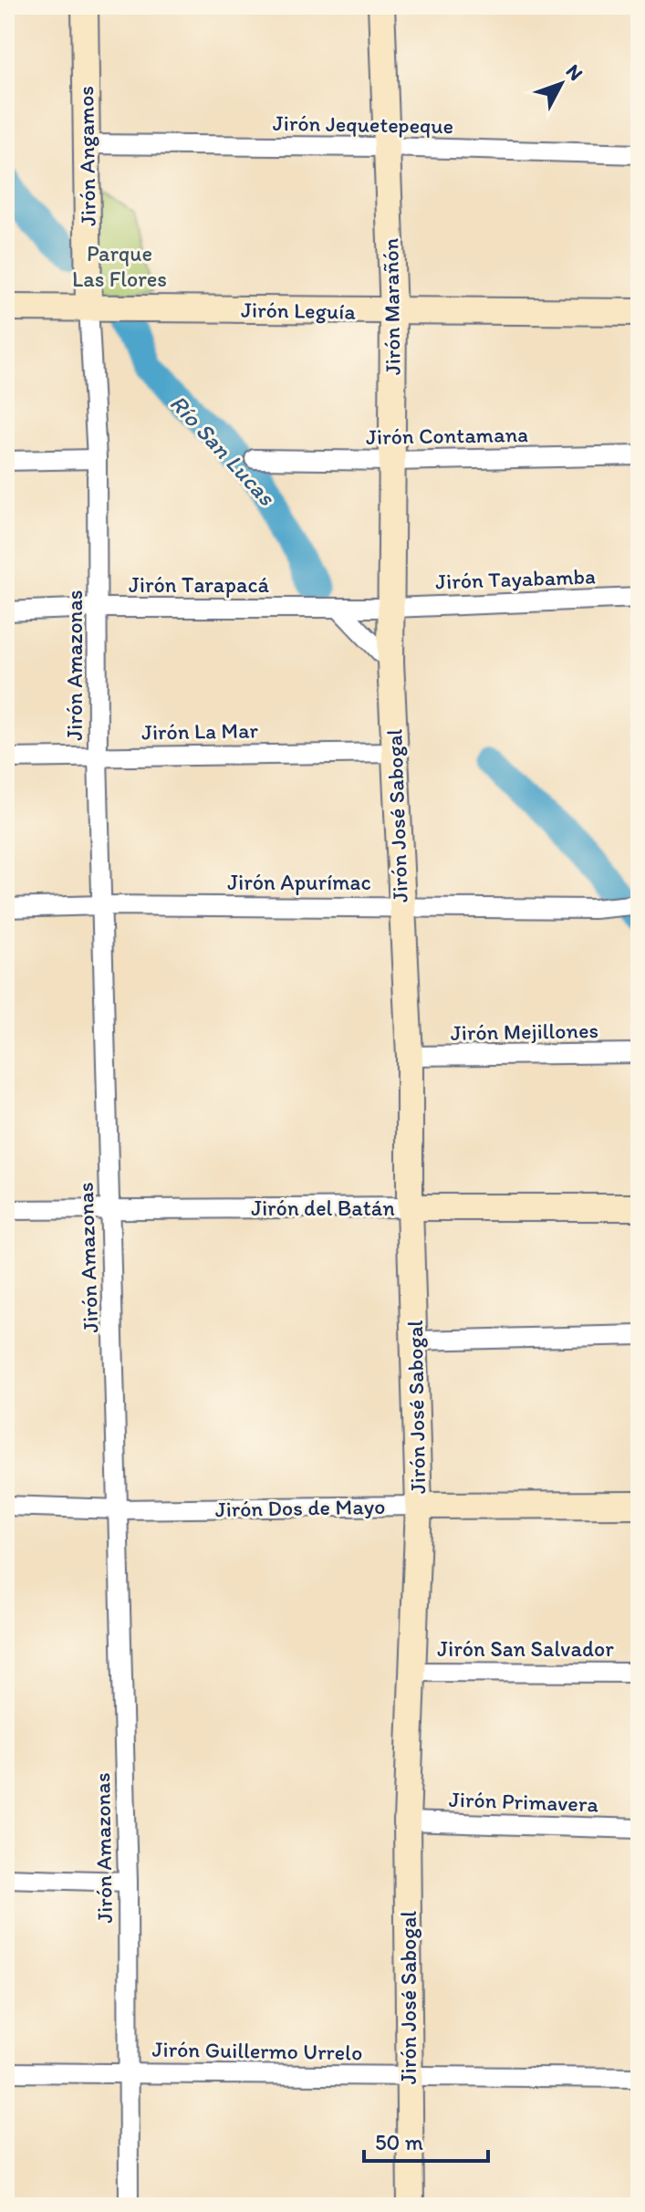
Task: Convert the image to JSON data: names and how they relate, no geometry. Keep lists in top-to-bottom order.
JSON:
{
  "streets": {
    "street": [
      "Jirón Jequetepeque",
      "Jirón Angamos",
      "Jirón Marañón",
      "Jirón Leguía",
      "Jirón Contamana",
      "Jirón Tayabamba",
      "Jirón Tarapacá",
      "Jirón Amazonas",
      "Jirón La Mar",
      "Jirón José Sabogal",
      "Jirón Apurímac",
      "Jirón Mejillones",
      "Jirón del Batán",
      "Jirón Dos de Mayo",
      "Jirón San Salvador",
      "Jirón Primavera",
      "Jirón Guillermo Urrelo"
    ]
  },
  "crossings": [
    ["Jirón Jequetepeque", "Jirón Angamos"],
    ["Jirón Jequetepeque", "Jirón Marañón"],
    ["Jirón Angamos", "Jirón Leguía"],
    ["Jirón Angamos", "Jirón Amazonas"],
    ["Jirón Marañón", "Jirón Leguía"],
    ["Jirón Marañón", "Jirón Contamana"],
    ["Jirón Marañón", "Jirón Tayabamba"],
    ["Jirón Marañón", "Jirón Tarapacá"],
    ["Jirón Marañón", "Jirón José Sabogal"],
    ["Jirón Leguía", "Jirón Amazonas"],
    ["Jirón Tayabamba", "Jirón Tarapacá"],
    ["Jirón Tayabamba", "Jirón José Sabogal"],
    ["Jirón Tarapacá", "Jirón Amazonas"],
    ["Jirón Tarapacá", "Jirón José Sabogal"],
    ["Jirón Amazonas", "Jirón La Mar"],
    ["Jirón Amazonas", "Jirón Apurímac"],
    ["Jirón Amazonas", "Jirón del Batán"],
    ["Jirón Amazonas", "Jirón Dos de Mayo"],
    ["Jirón Amazonas", "Jirón Guillermo Urrelo"],
    ["Jirón La Mar", "Jirón José Sabogal"],
    ["Jirón José Sabogal", "Jirón Apurímac"],
    ["Jirón José Sabogal", "Jirón Mejillones"],
    ["Jirón José Sabogal", "Jirón del Batán"],
    ["Jirón José Sabogal", "Jirón Dos de Mayo"],
    ["Jirón José Sabogal", "Jirón San Salvador"],
    ["Jirón José Sabogal", "Jirón Primavera"],
    ["Jirón José Sabogal", "Jirón Guillermo Urrelo"]
  ],
  "water": ["Río San Lucas"],
  "parks": ["Parque Las Flores"],
  "scale_bar": "50 m",
  "north": "top right"
}
